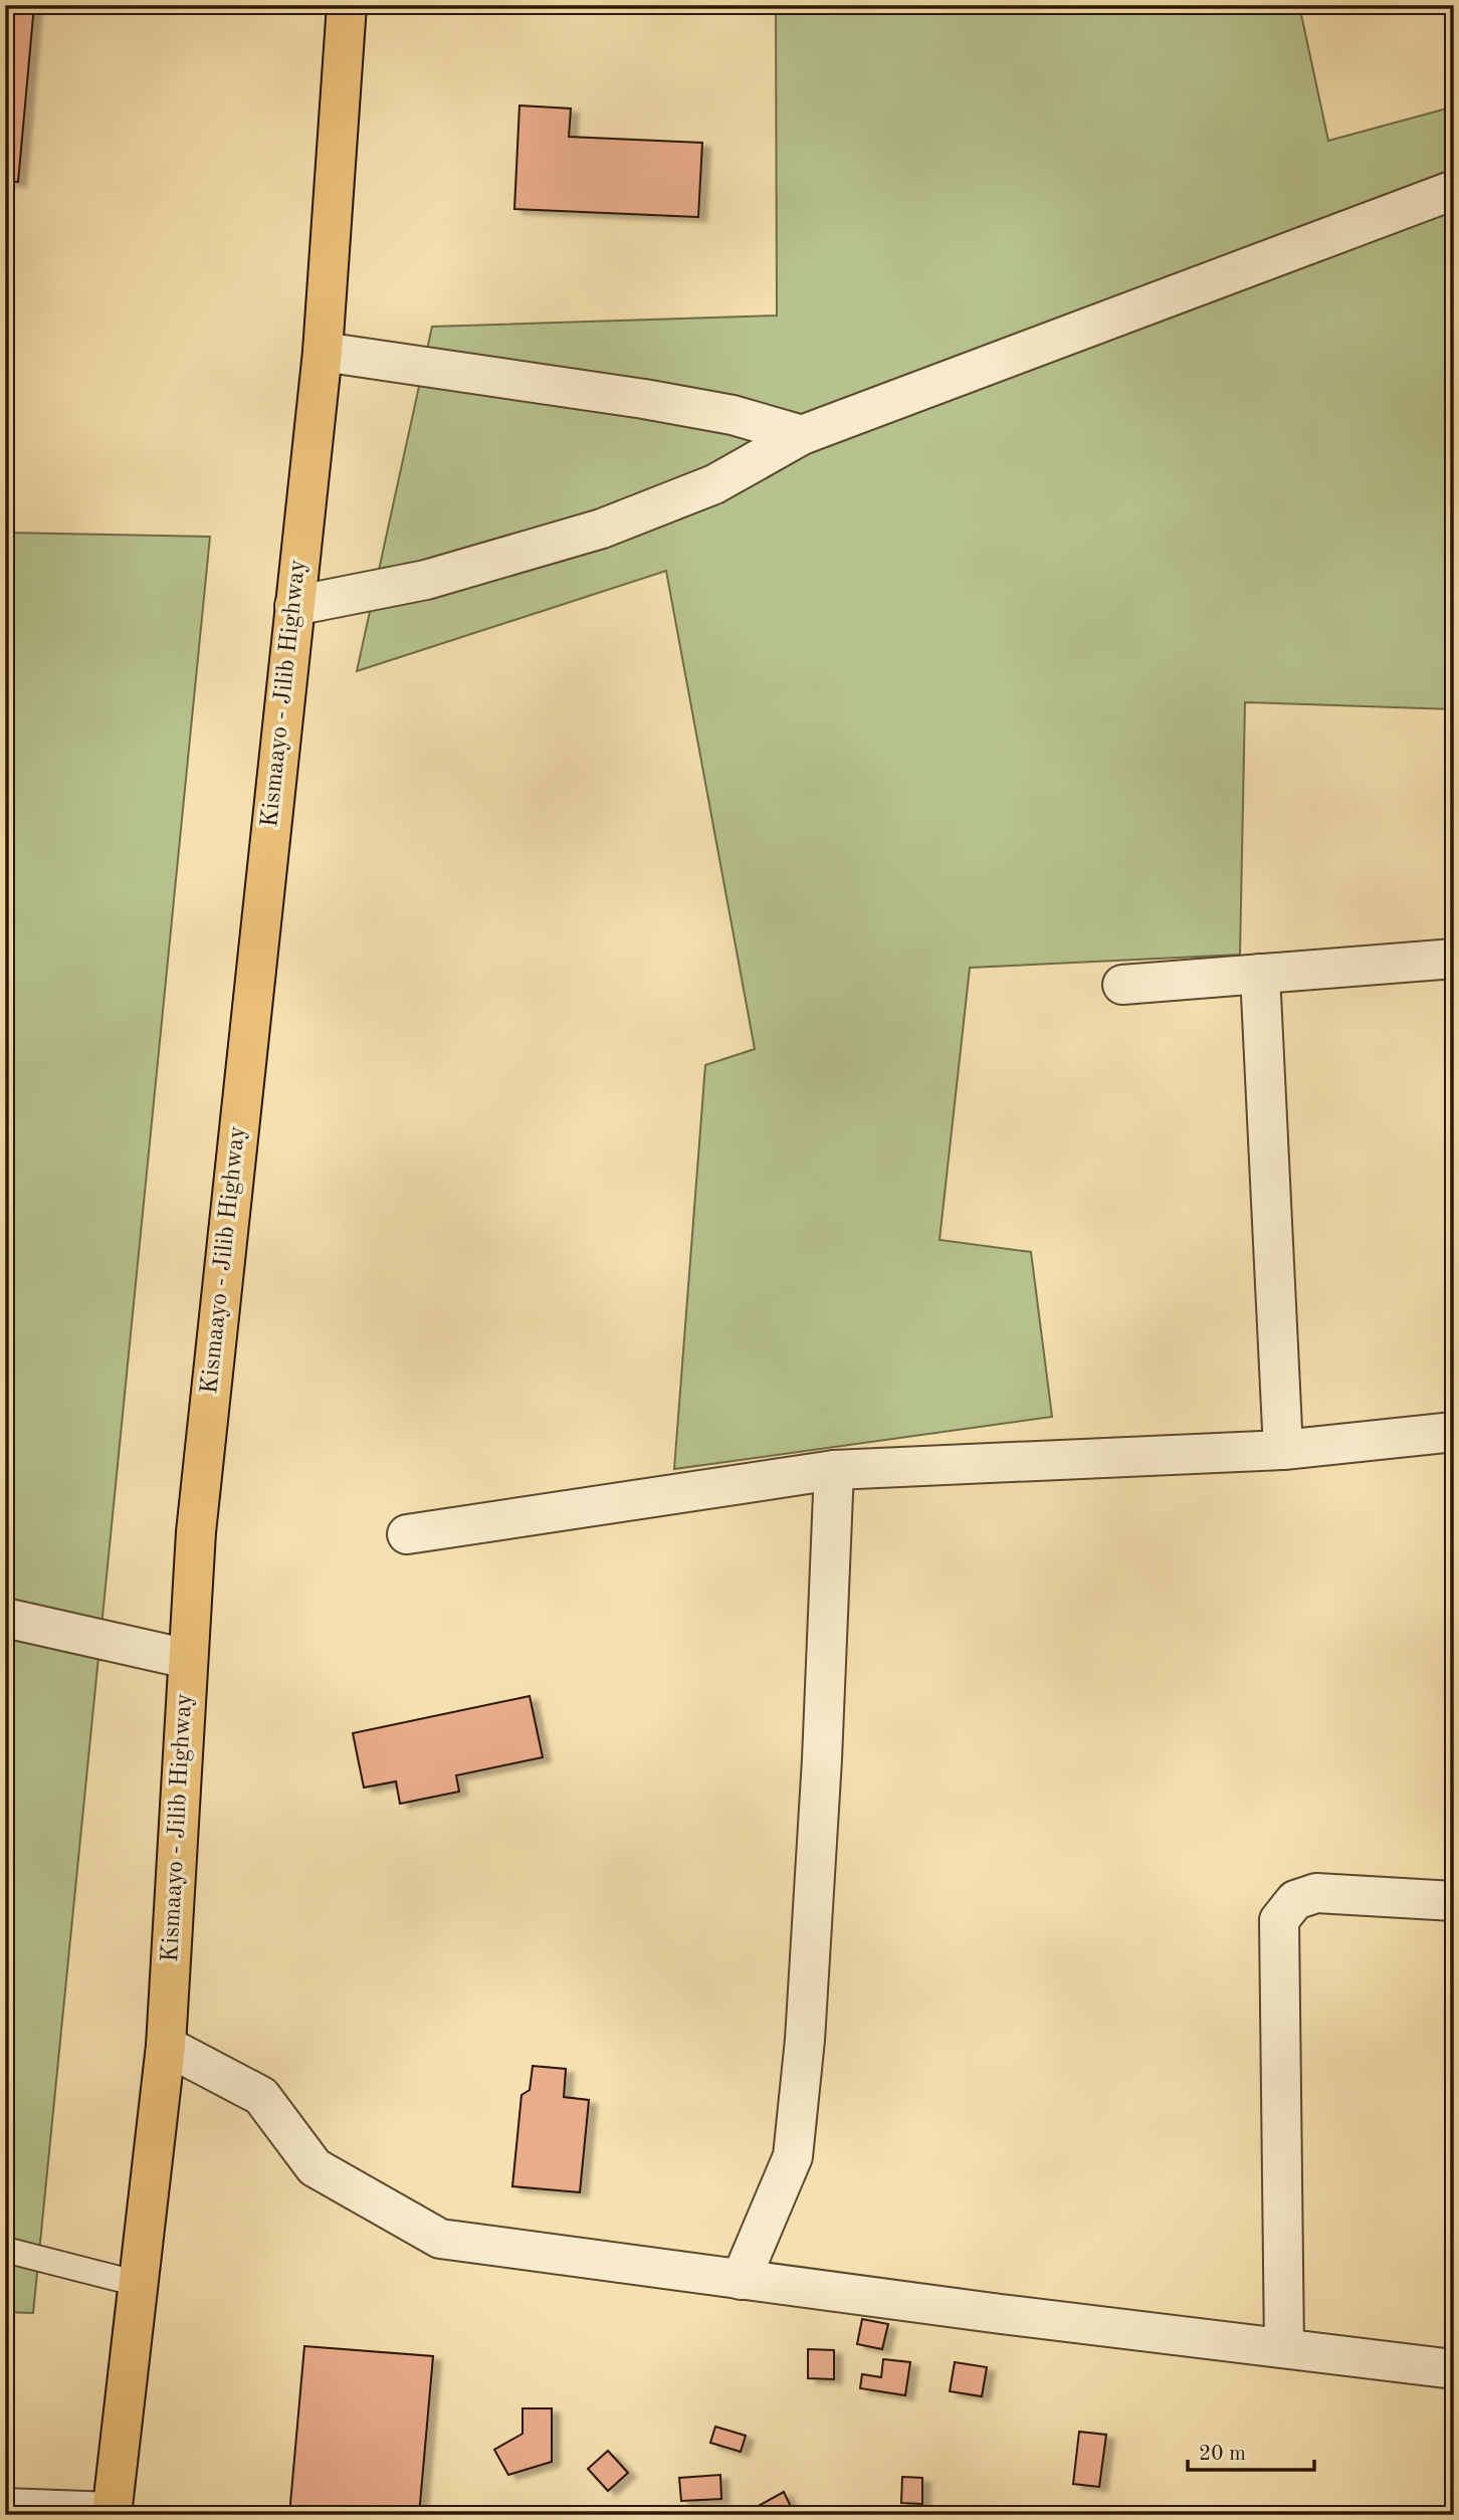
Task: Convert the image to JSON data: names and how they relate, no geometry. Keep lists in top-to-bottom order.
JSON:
{
  "streets": {
    "main road": ["Kismaayo - Jilib Highway"]
  },
  "scale_bar": "20 m"
}
